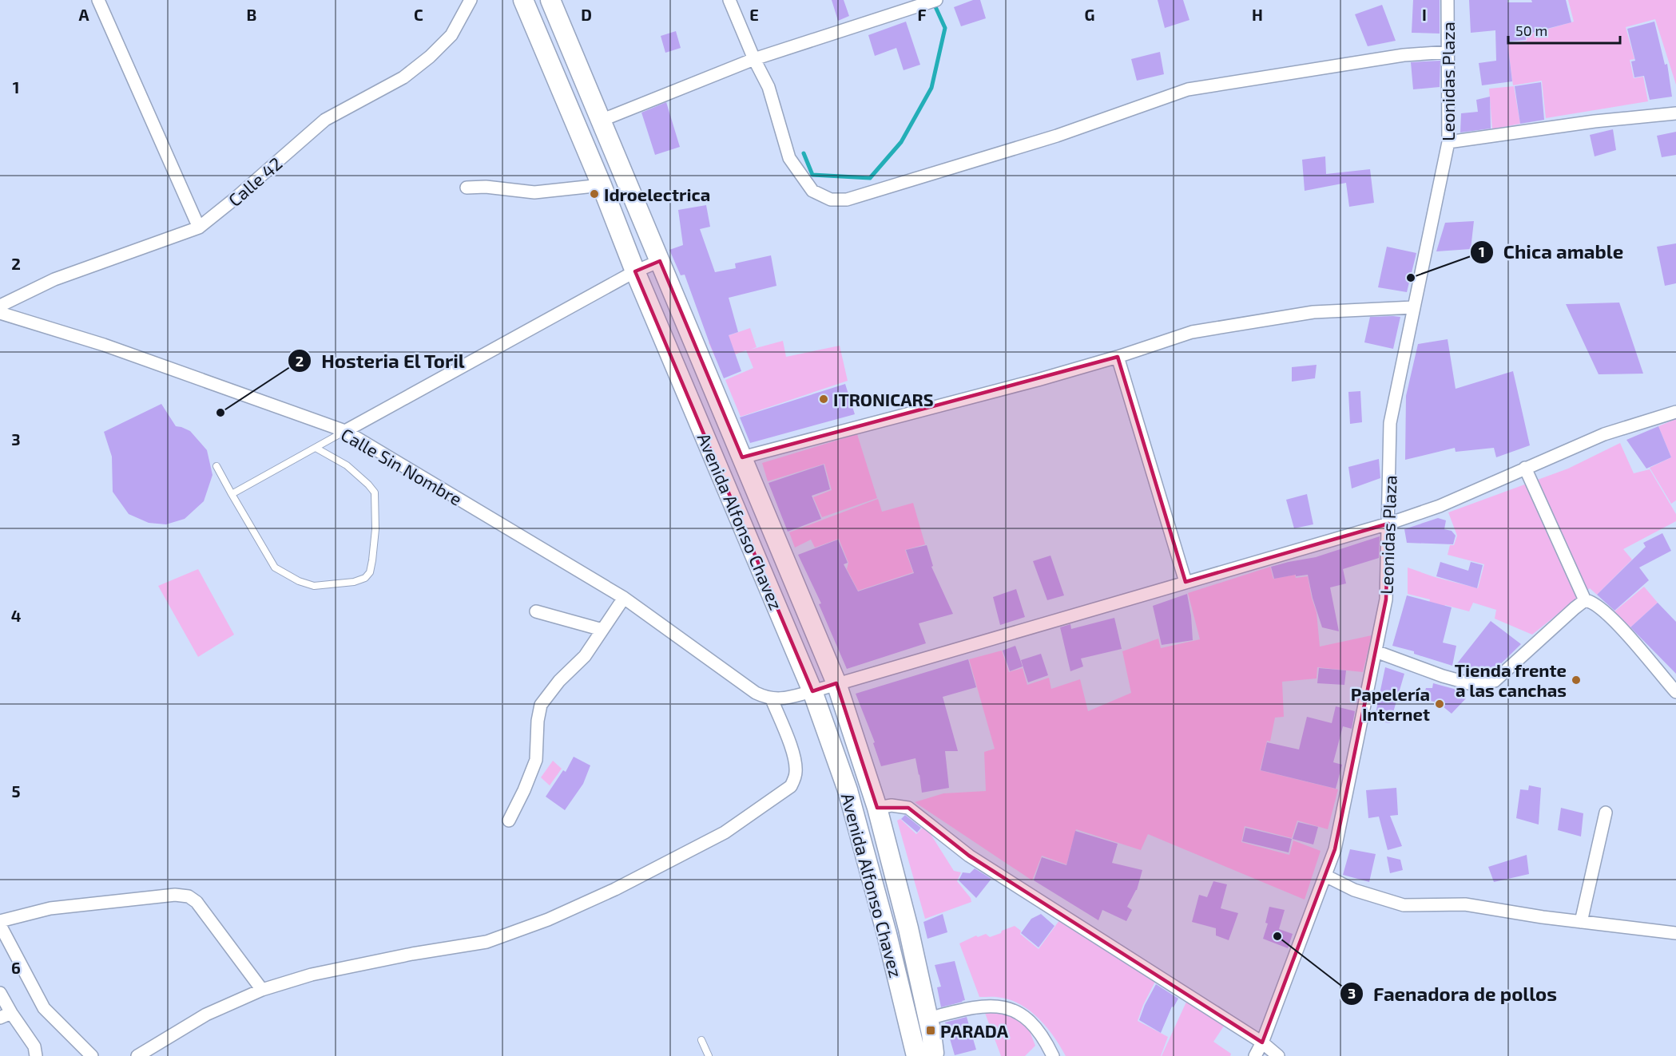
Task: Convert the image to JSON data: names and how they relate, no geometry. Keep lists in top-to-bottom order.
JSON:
{
  "streets": {
    "main road": ["Avenida Alfonso Chavez"],
    "street": ["Leonidas Plaza", "Calle 42", "Calle Sin Nombre"]
  },
  "places": {
    "other": [
      "Idroelectrica",
      "Chica amable",
      "ITRONICARS",
      "Hosteria El Toril",
      "Tienda frente a las canchas",
      "Papelería Internet",
      "Faenadora de pollos"
    ],
    "transit": ["PARADA"]
  },
  "scale_bar": "50 m",
  "grid": {
    "columns": [
      "A",
      "B",
      "C",
      "D",
      "E",
      "F",
      "G",
      "H",
      "I"
    ],
    "rows": [
      "1",
      "2",
      "3",
      "4",
      "5",
      "6"
    ]
  }
}
